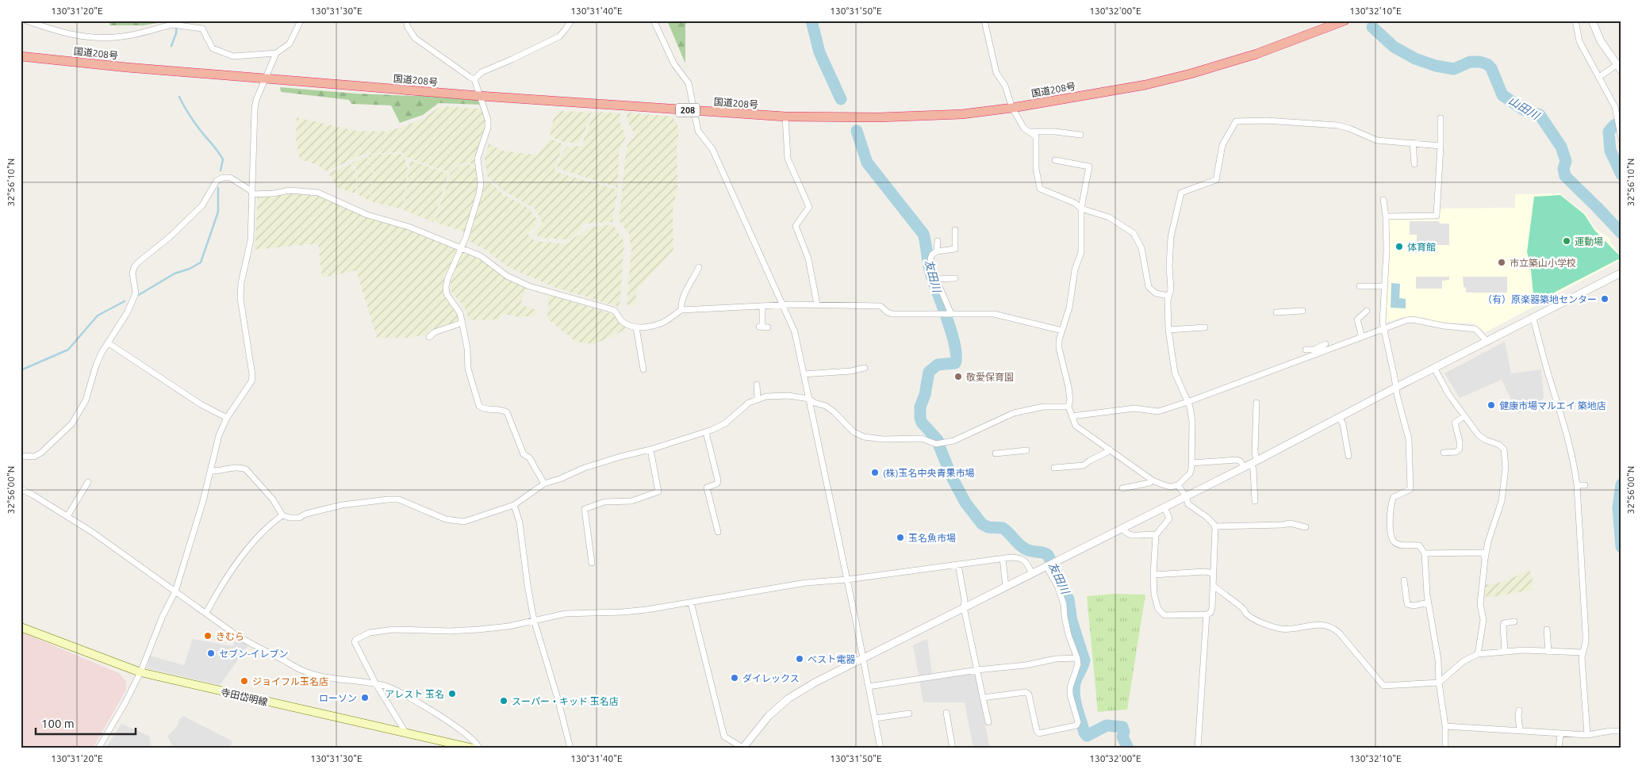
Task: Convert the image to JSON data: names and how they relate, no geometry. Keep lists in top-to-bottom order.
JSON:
{
  "streets": {
    "highway": ["国道208号", "208"],
    "main road": ["寺田岱明線"]
  },
  "water": ["山田川", "友田川"],
  "places": [
    "運動場",
    "体育館",
    "市立築山小学校",
    "（有）原楽器築地センター",
    "敬愛保育園",
    "健康市場マルエイ 築地店",
    "(株)玉名中央青果市場",
    "玉名魚市場",
    "きむら",
    "セブン-イレブン",
    "ベスト電器",
    "ダイレックス",
    "ジョイフル玉名店",
    "アレスト 玉名",
    "ローソン",
    "スーパー・キッド 玉名店"
  ],
  "scale_bar": "100 m",
  "coordinates": [
    "130°31'20\"E",
    "130°31'30\"E",
    "130°31'40\"E",
    "130°31'50\"E",
    "130°32'00\"E",
    "130°32'10\"E",
    "32°56'10\"N",
    "32°56'00\"N"
  ]
}
